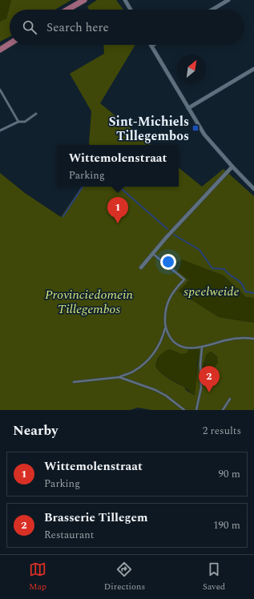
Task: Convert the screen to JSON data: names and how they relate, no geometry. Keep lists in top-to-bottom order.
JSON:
{
  "parks": ["speelweide", "Provinciedomein Tillegembos"],
  "places": {
    "transit": ["Sint-Michiels Tillegembos"]
  },
  "north": "top right",
  "page": {
    "search": "Search here",
    "popup": ["Wittemolenstraat", "Parking"],
    "pins": ["1", "2"],
    "heading": ["Nearby", "2 results"],
    "list": [
      {
        "mark": "1",
        "name": "Wittemolenstraat",
        "note": "Parking",
        "value": "90 m"
      },
      {
        "mark": "2",
        "name": "Brasserie Tillegem",
        "note": "Restaurant",
        "value": "190 m"
      }
    ],
    "nav": ["Map", "Directions", "Saved"]
  }
}
